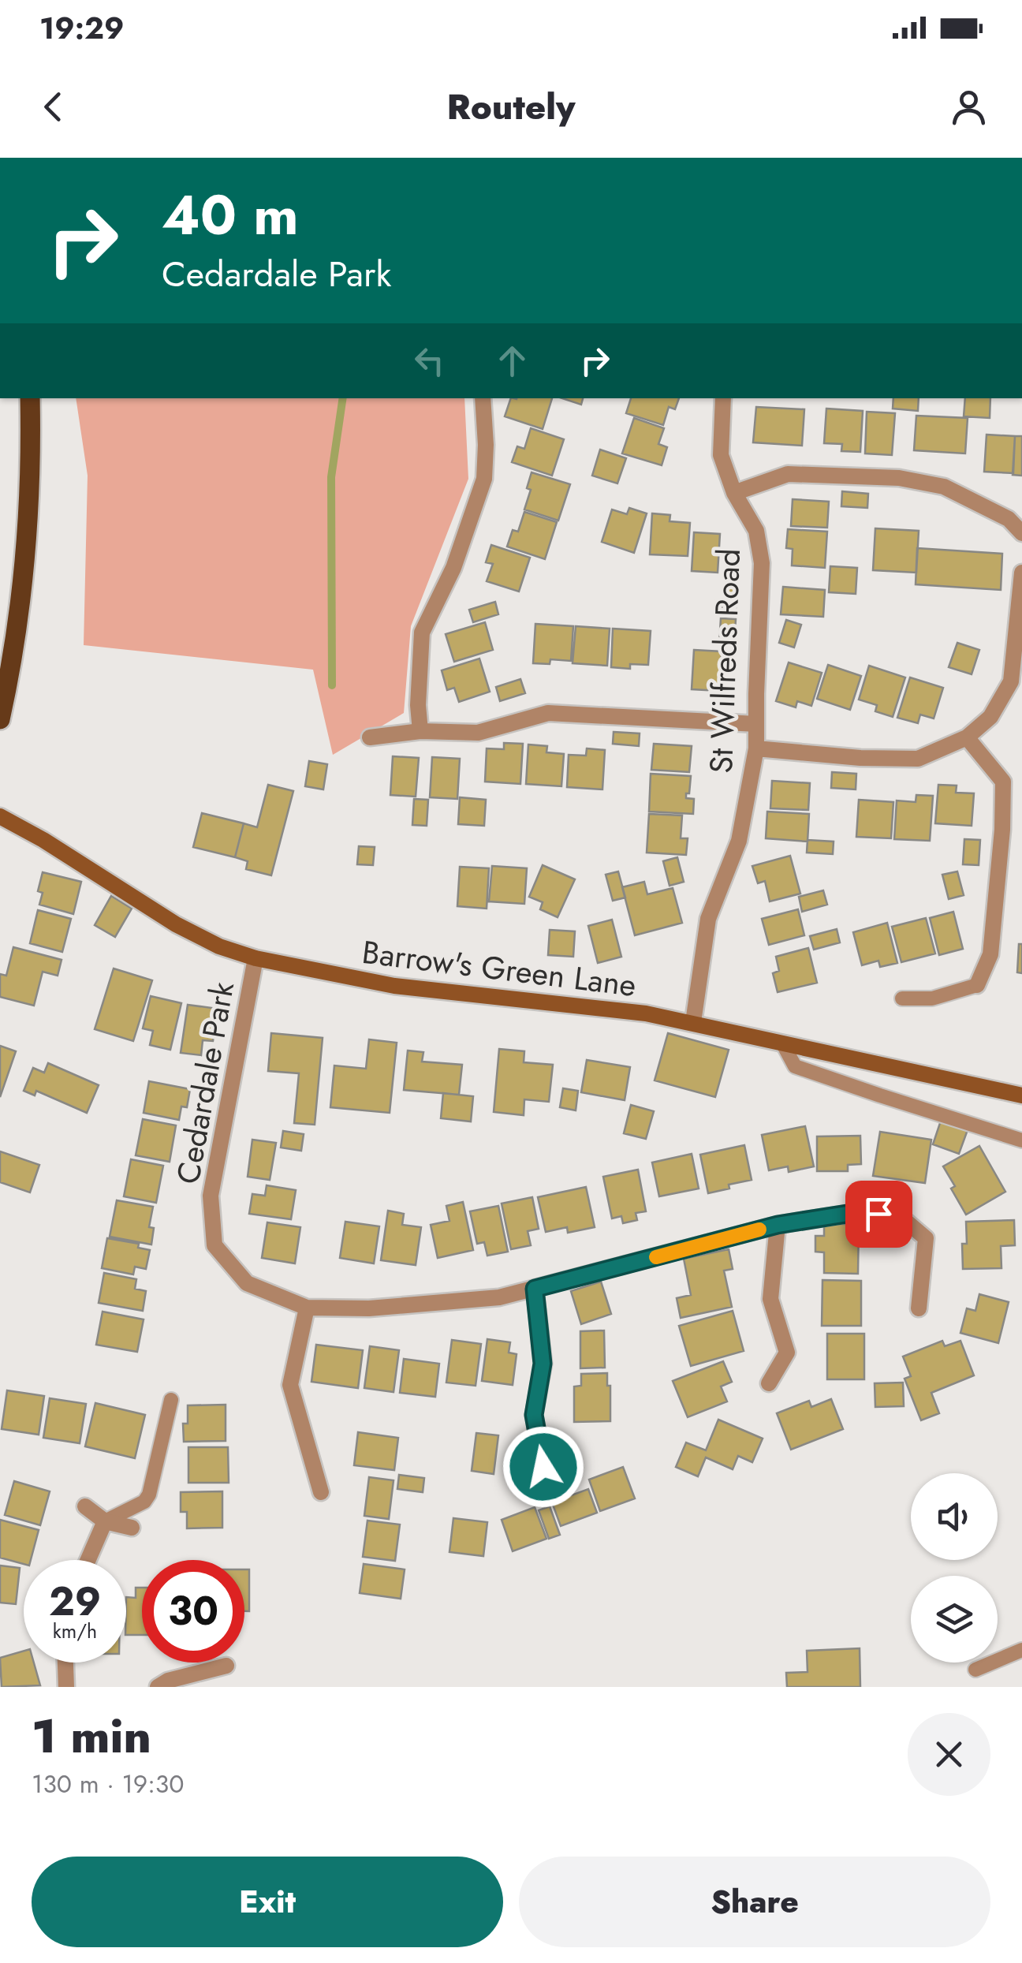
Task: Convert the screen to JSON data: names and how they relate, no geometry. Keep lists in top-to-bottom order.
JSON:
{
  "streets": {
    "street": ["St Wilfreds Road", "Barrow's Green Lane", "Cedardale Park"]
  },
  "crossings": [
    ["St Wilfreds Road", "Barrow's Green Lane"],
    ["Barrow's Green Lane", "Cedardale Park"]
  ],
  "page": {
    "status": "19:29",
    "header": "Routely",
    "turn": ["40 m", "Cedardale Park"],
    "speed": "29 km/h",
    "limit": "30",
    "heading": ["1 min", "130 m · 19:30"],
    "buttons": ["Exit", "Share"]
  }
}
